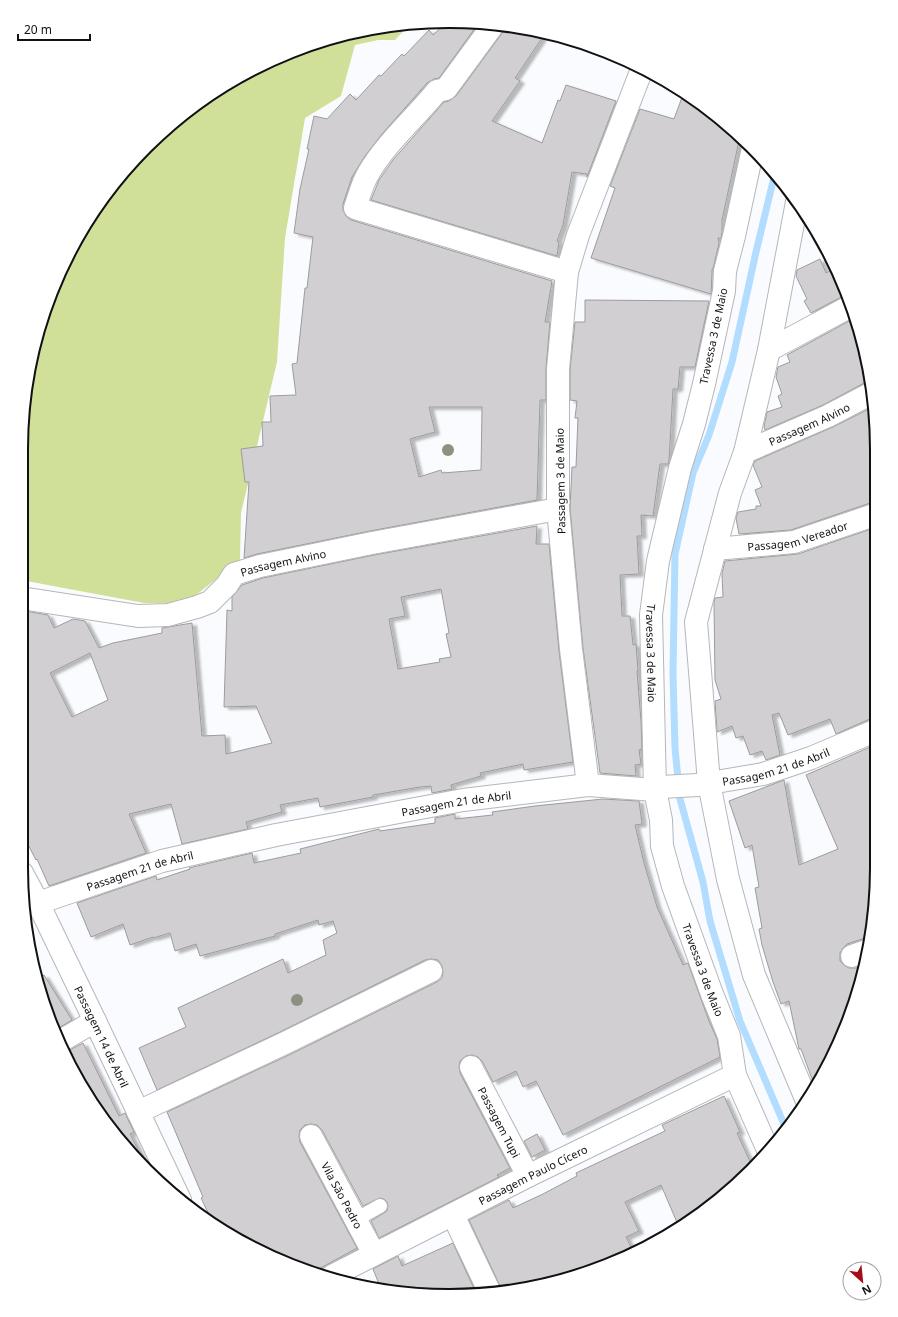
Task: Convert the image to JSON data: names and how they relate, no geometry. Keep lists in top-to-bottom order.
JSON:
{
  "streets": {
    "street": [
      "Travessa 3 de Maio",
      "Passagem Alvino",
      "Passagem 3 de Maio",
      "Passagem Vereador",
      "Passagem 21 de Abril",
      "Passagem 14 de Abril",
      "Passagem Tupi",
      "Passagem Paulo Cícero",
      "Vila São Pedro"
    ]
  },
  "crossings": [
    ["Travessa 3 de Maio", "Passagem 21 de Abril"],
    ["Travessa 3 de Maio", "Passagem Paulo Cícero"],
    ["Passagem Alvino", "Passagem 3 de Maio"],
    ["Passagem 3 de Maio", "Passagem 21 de Abril"],
    ["Passagem 21 de Abril", "Passagem 14 de Abril"],
    ["Passagem Tupi", "Passagem Paulo Cícero"],
    ["Passagem Paulo Cícero", "Vila São Pedro"]
  ],
  "scale_bar": "20 m",
  "north": "bottom right"
}
